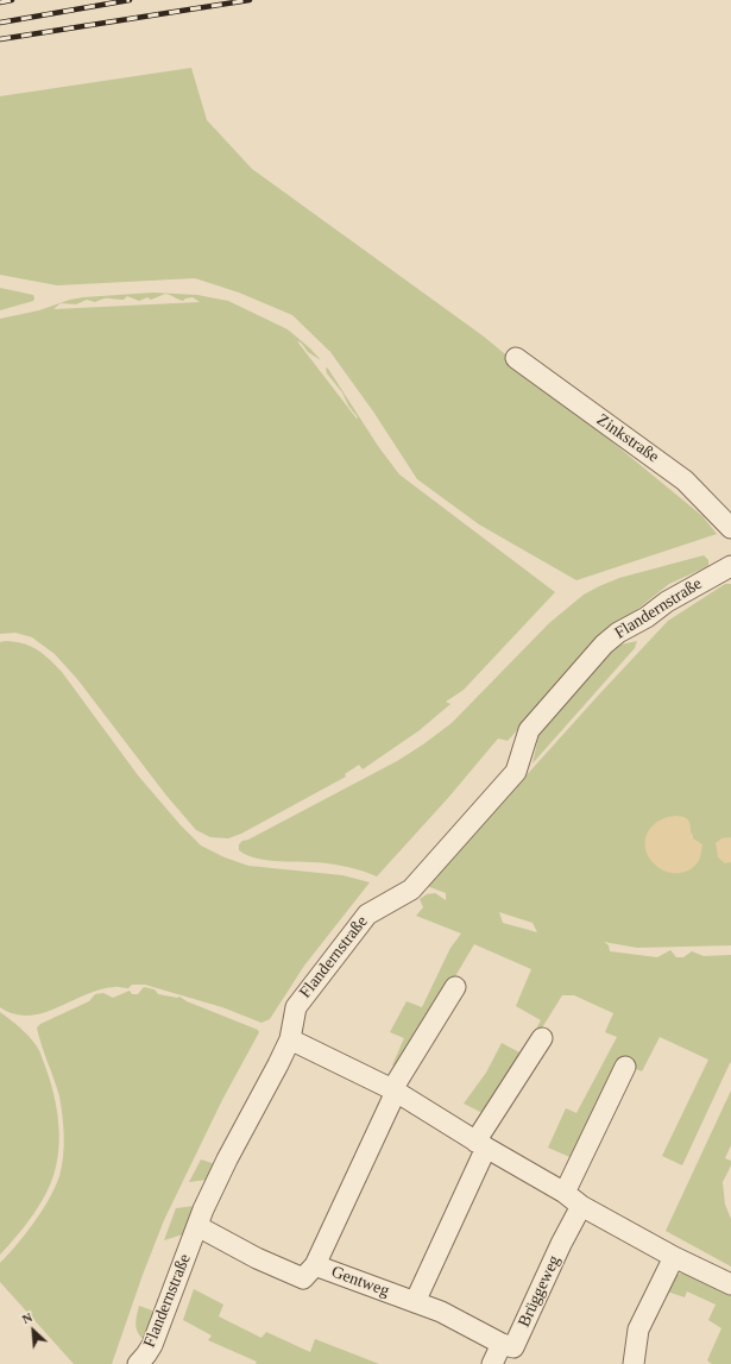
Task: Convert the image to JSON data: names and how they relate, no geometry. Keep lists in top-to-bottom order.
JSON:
{
  "streets": {
    "street": [
      "Zinkstraße",
      "Flandernstraße",
      "Gentweg",
      "Brüggeweg"
    ]
  },
  "crossings": [
    ["Flandernstraße", "Gentweg"],
    ["Gentweg", "Brüggeweg"]
  ],
  "north": "top left"
}
